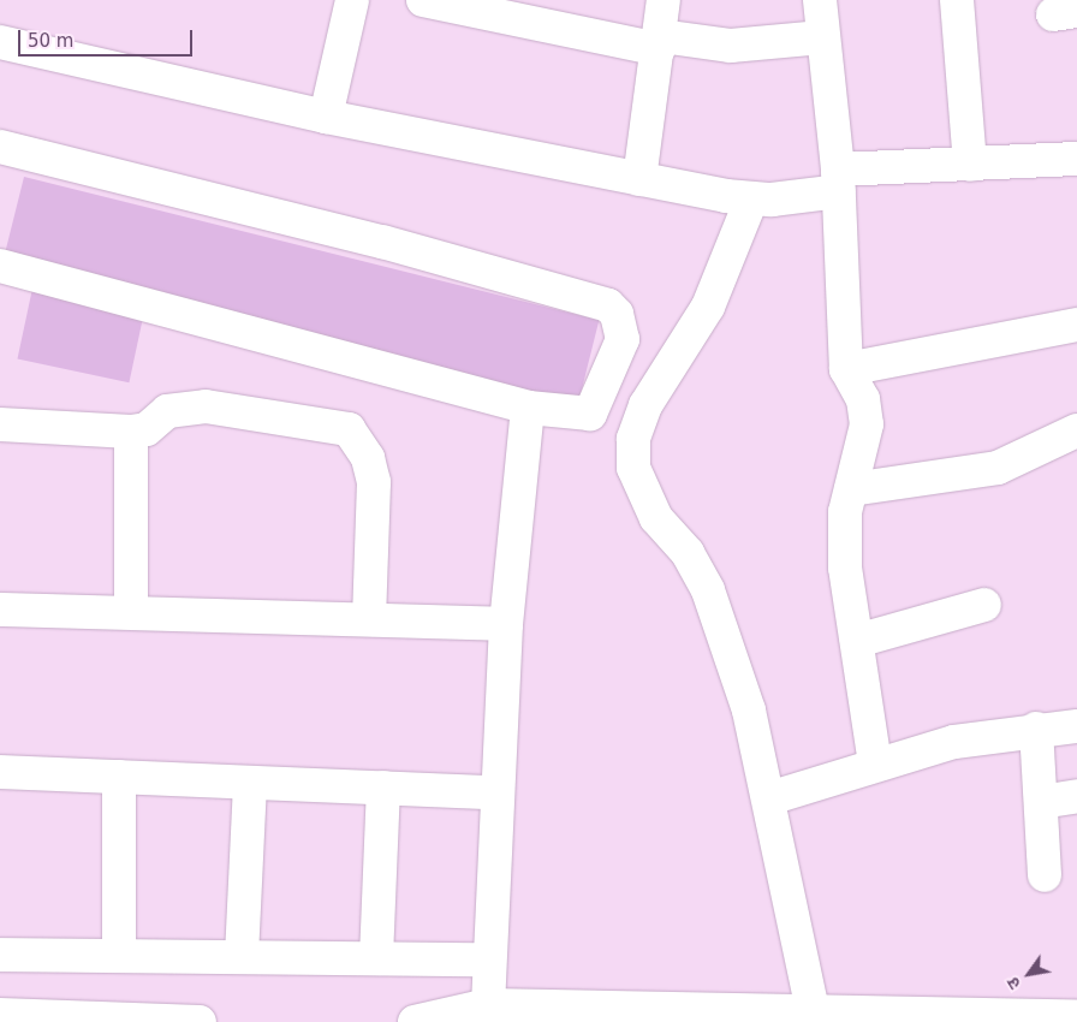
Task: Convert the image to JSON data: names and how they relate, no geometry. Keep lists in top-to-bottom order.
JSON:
{
  "scale_bar": "50 m",
  "north": "bottom left"
}
